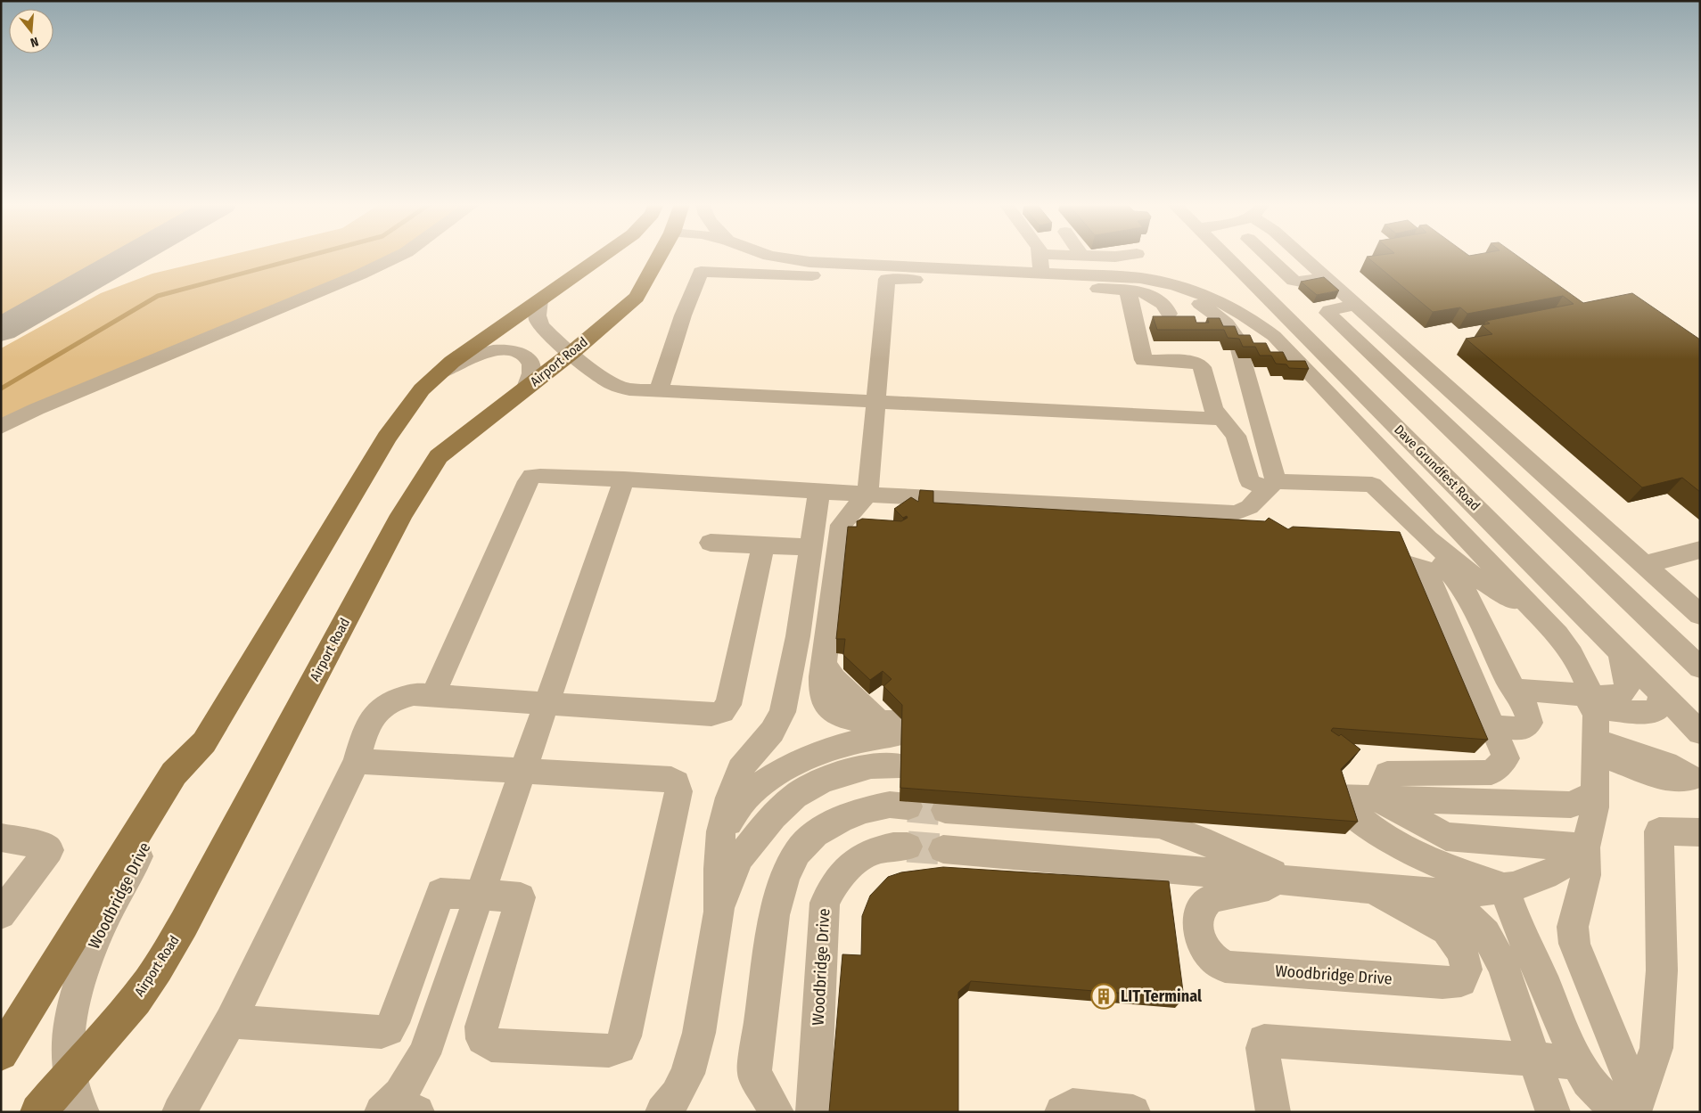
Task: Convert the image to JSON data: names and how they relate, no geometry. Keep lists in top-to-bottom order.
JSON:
{
  "streets": {
    "main road": ["Airport Road"],
    "street": ["Dave Grundfest Road", "Woodbridge Drive"]
  },
  "crossings": [
    ["Airport Road", "Woodbridge Drive"]
  ],
  "places": {
    "building": ["LIT Terminal"]
  },
  "north": "bottom"
}
